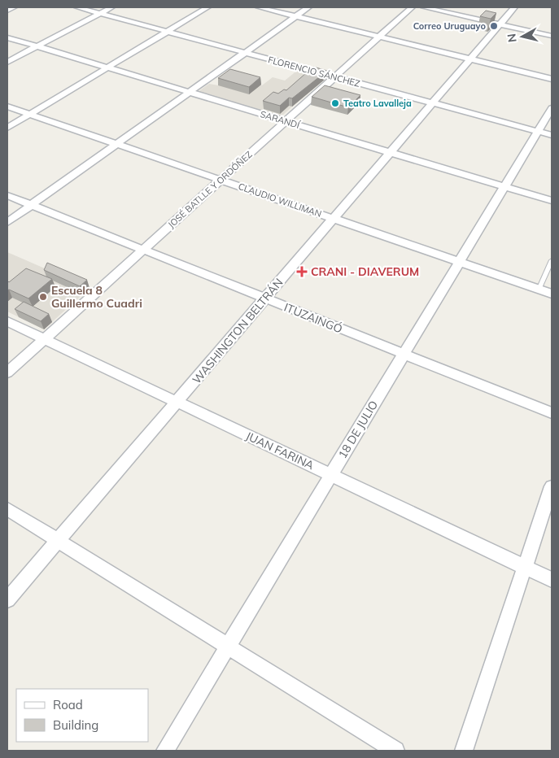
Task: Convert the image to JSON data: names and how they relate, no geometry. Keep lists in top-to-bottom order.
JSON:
{
  "streets": {
    "street": [
      "FLORENCIO SÁNCHEZ",
      "SARANDÍ",
      "JOSÉ BATLLE Y ORDÓÑEZ",
      "CLAUDIO WILLIMAN",
      "ITUZAINGÓ",
      "WASHINGTON BELTRÁN",
      "18 DE JULIO",
      "JUAN FARINA"
    ]
  },
  "crossings": [
    ["FLORENCIO SÁNCHEZ", "JOSÉ BATLLE Y ORDÓÑEZ"],
    ["FLORENCIO SÁNCHEZ", "WASHINGTON BELTRÁN"],
    ["FLORENCIO SÁNCHEZ", "18 DE JULIO"],
    ["SARANDÍ", "JOSÉ BATLLE Y ORDÓÑEZ"],
    ["SARANDÍ", "WASHINGTON BELTRÁN"],
    ["SARANDÍ", "18 DE JULIO"],
    ["JOSÉ BATLLE Y ORDÓÑEZ", "CLAUDIO WILLIMAN"],
    ["JOSÉ BATLLE Y ORDÓÑEZ", "ITUZAINGÓ"],
    ["JOSÉ BATLLE Y ORDÓÑEZ", "JUAN FARINA"],
    ["CLAUDIO WILLIMAN", "WASHINGTON BELTRÁN"],
    ["CLAUDIO WILLIMAN", "18 DE JULIO"],
    ["ITUZAINGÓ", "WASHINGTON BELTRÁN"],
    ["ITUZAINGÓ", "18 DE JULIO"],
    ["WASHINGTON BELTRÁN", "JUAN FARINA"],
    ["18 DE JULIO", "JUAN FARINA"]
  ],
  "places": {
    "other": ["Correo Uruguayo", "Teatro Lavalleja", "Escuela 8 Guillermo Cuadri"],
    "health": ["CRANI - DIAVERUM"]
  },
  "legend": ["Road", "Building"],
  "north": "left"
}
